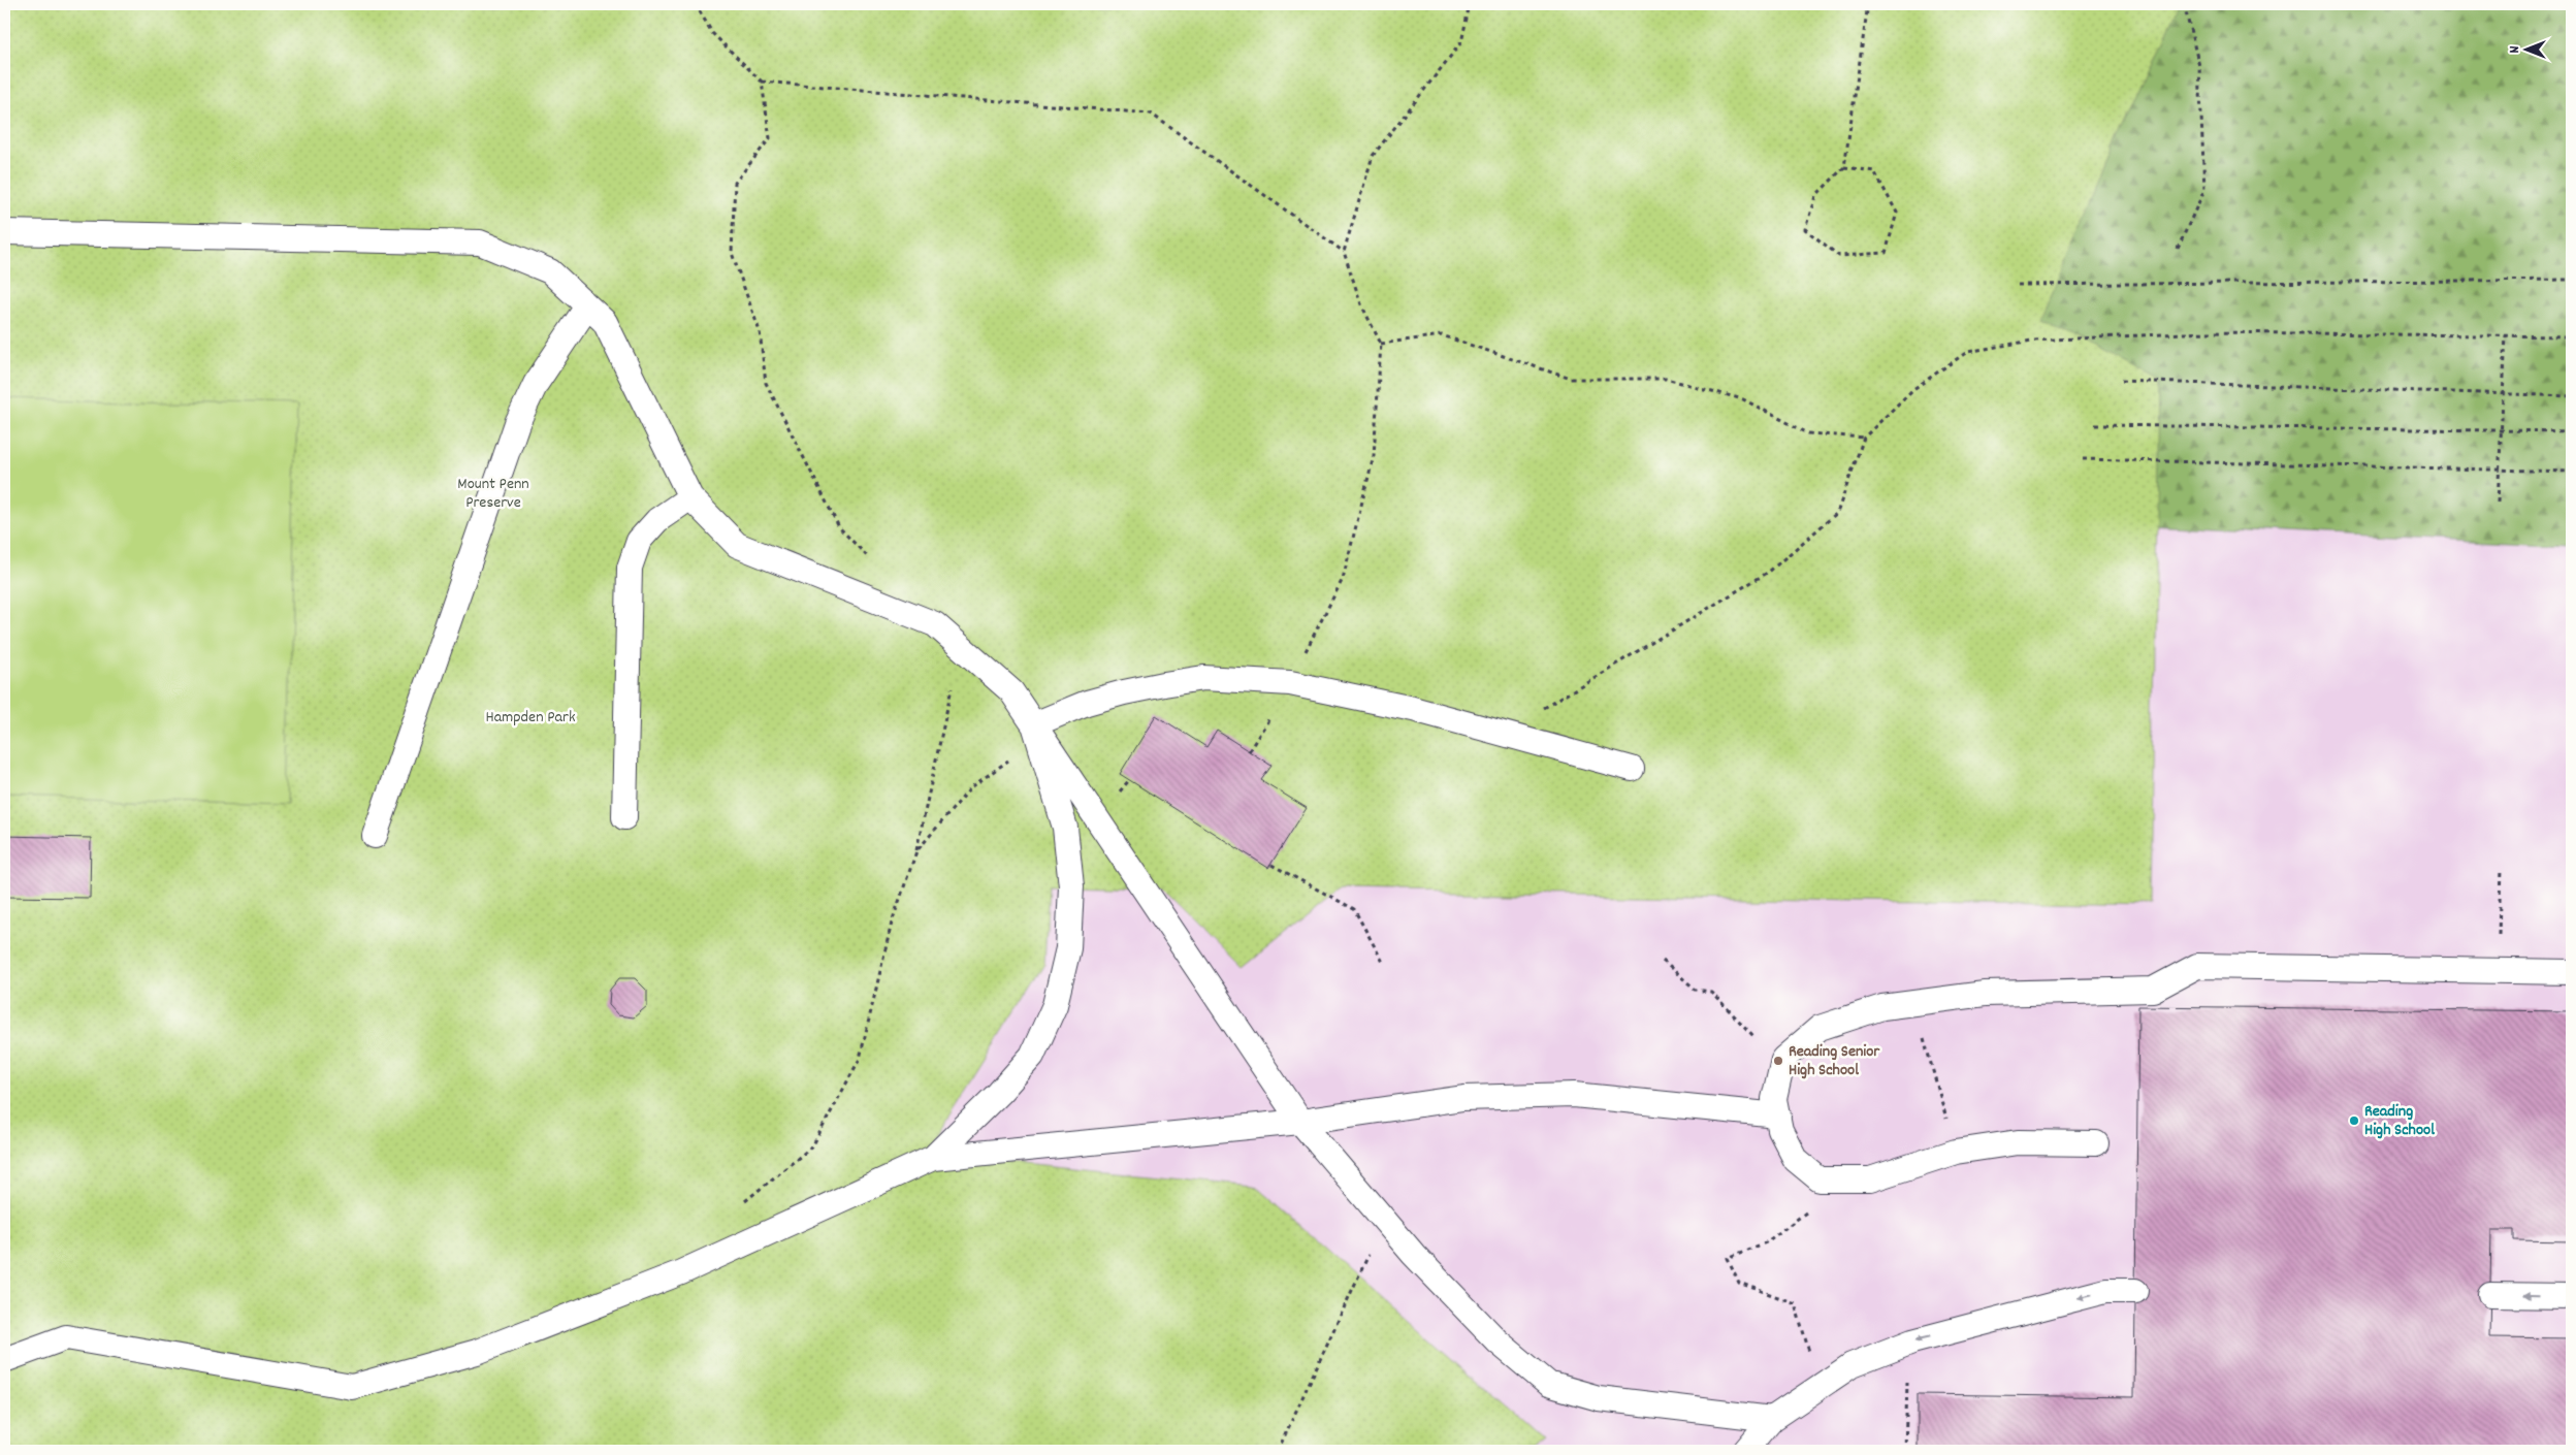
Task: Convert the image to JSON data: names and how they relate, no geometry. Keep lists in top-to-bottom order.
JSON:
{
  "parks": ["Mount Penn Preserve", "Hampden Park"],
  "places": ["Reading Senior High School", "Reading High School"],
  "north": "left"
}
